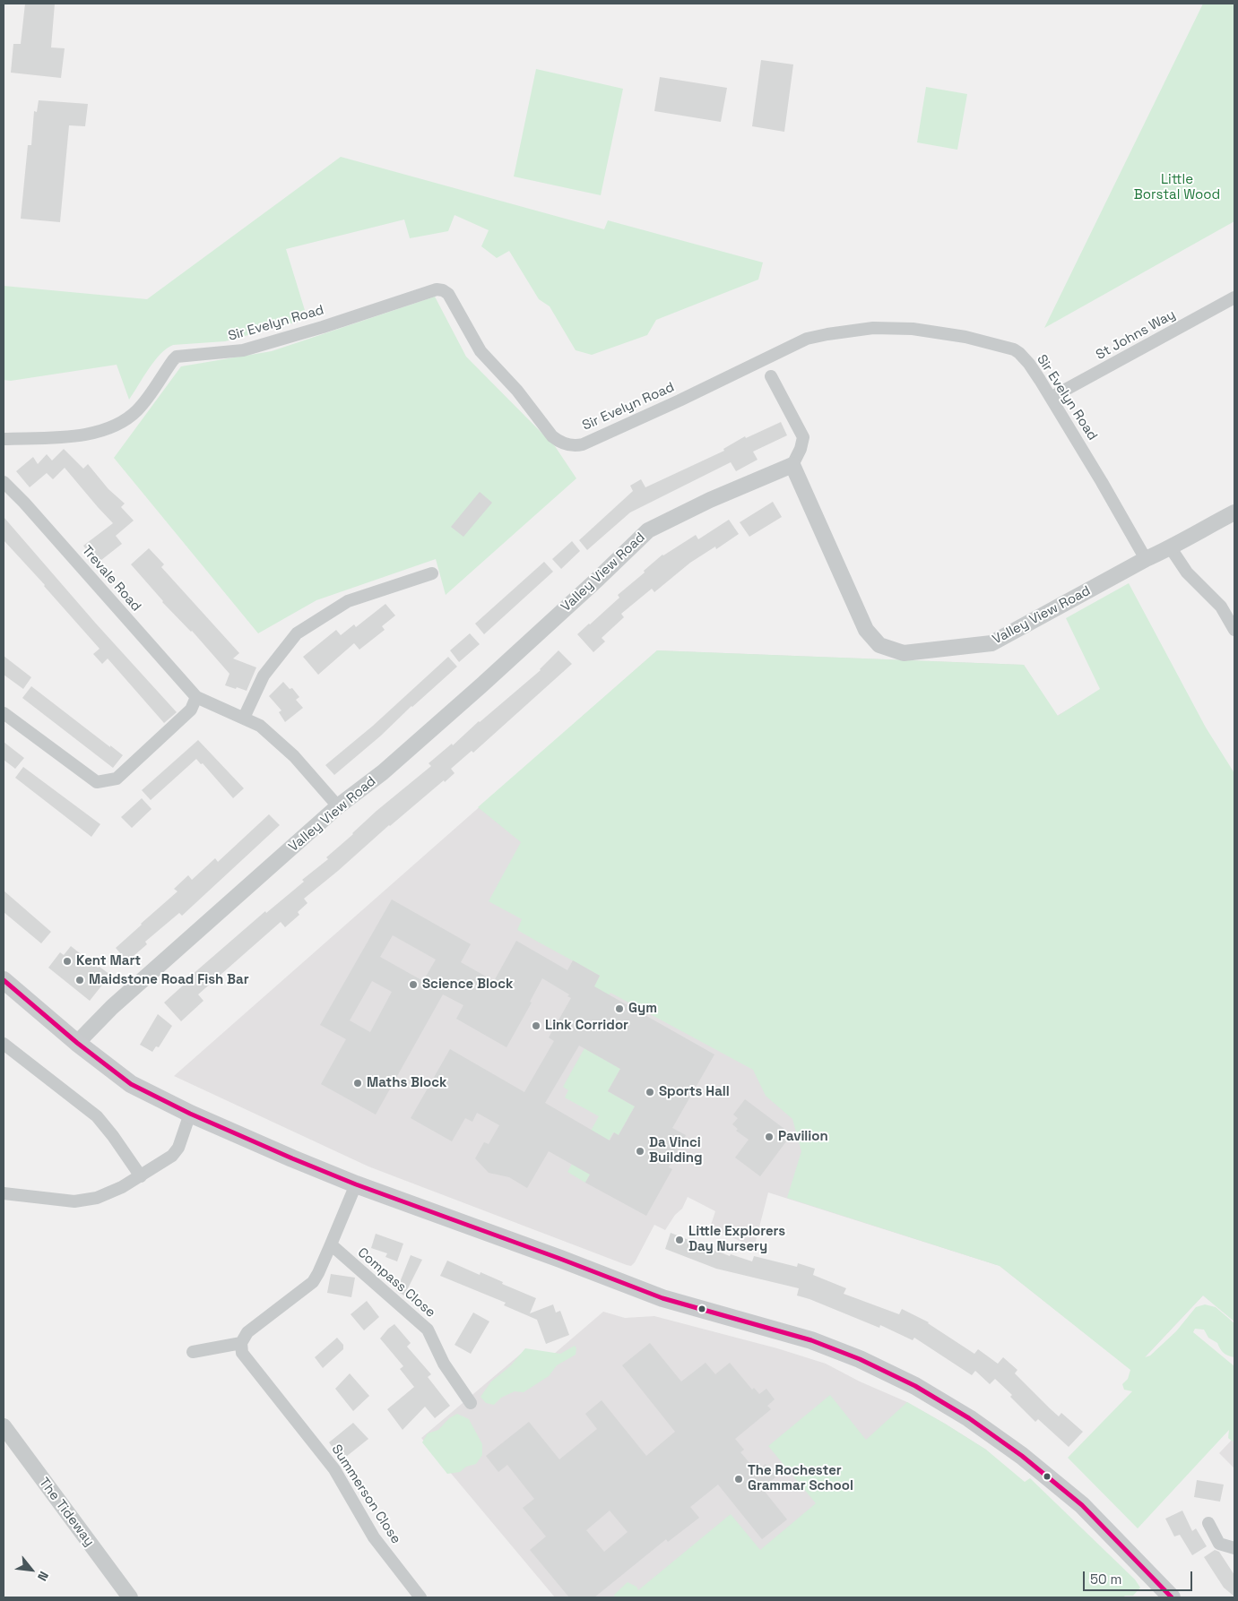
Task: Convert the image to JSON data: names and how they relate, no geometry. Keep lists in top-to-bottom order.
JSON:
{
  "streets": {
    "street": [
      "Sir Evelyn Road",
      "St Johns Way",
      "Valley View Road",
      "Trevale Road",
      "Compass Close",
      "Summerson Close",
      "The Tideway"
    ]
  },
  "crossings": [
    ["Sir Evelyn Road", "St Johns Way"],
    ["Sir Evelyn Road", "Valley View Road"],
    ["Valley View Road", "Trevale Road"]
  ],
  "parks": ["Little Borstal Wood"],
  "places": [
    "Kent Mart",
    "Maidstone Road Fish Bar",
    "Science Block",
    "Gym",
    "Link Corridor",
    "Maths Block",
    "Sports Hall",
    "Pavilion",
    "Da Vinci Building",
    "Little Explorers Day Nursery",
    "The Rochester Grammar School"
  ],
  "scale_bar": "50 m",
  "north": "bottom right"
}
